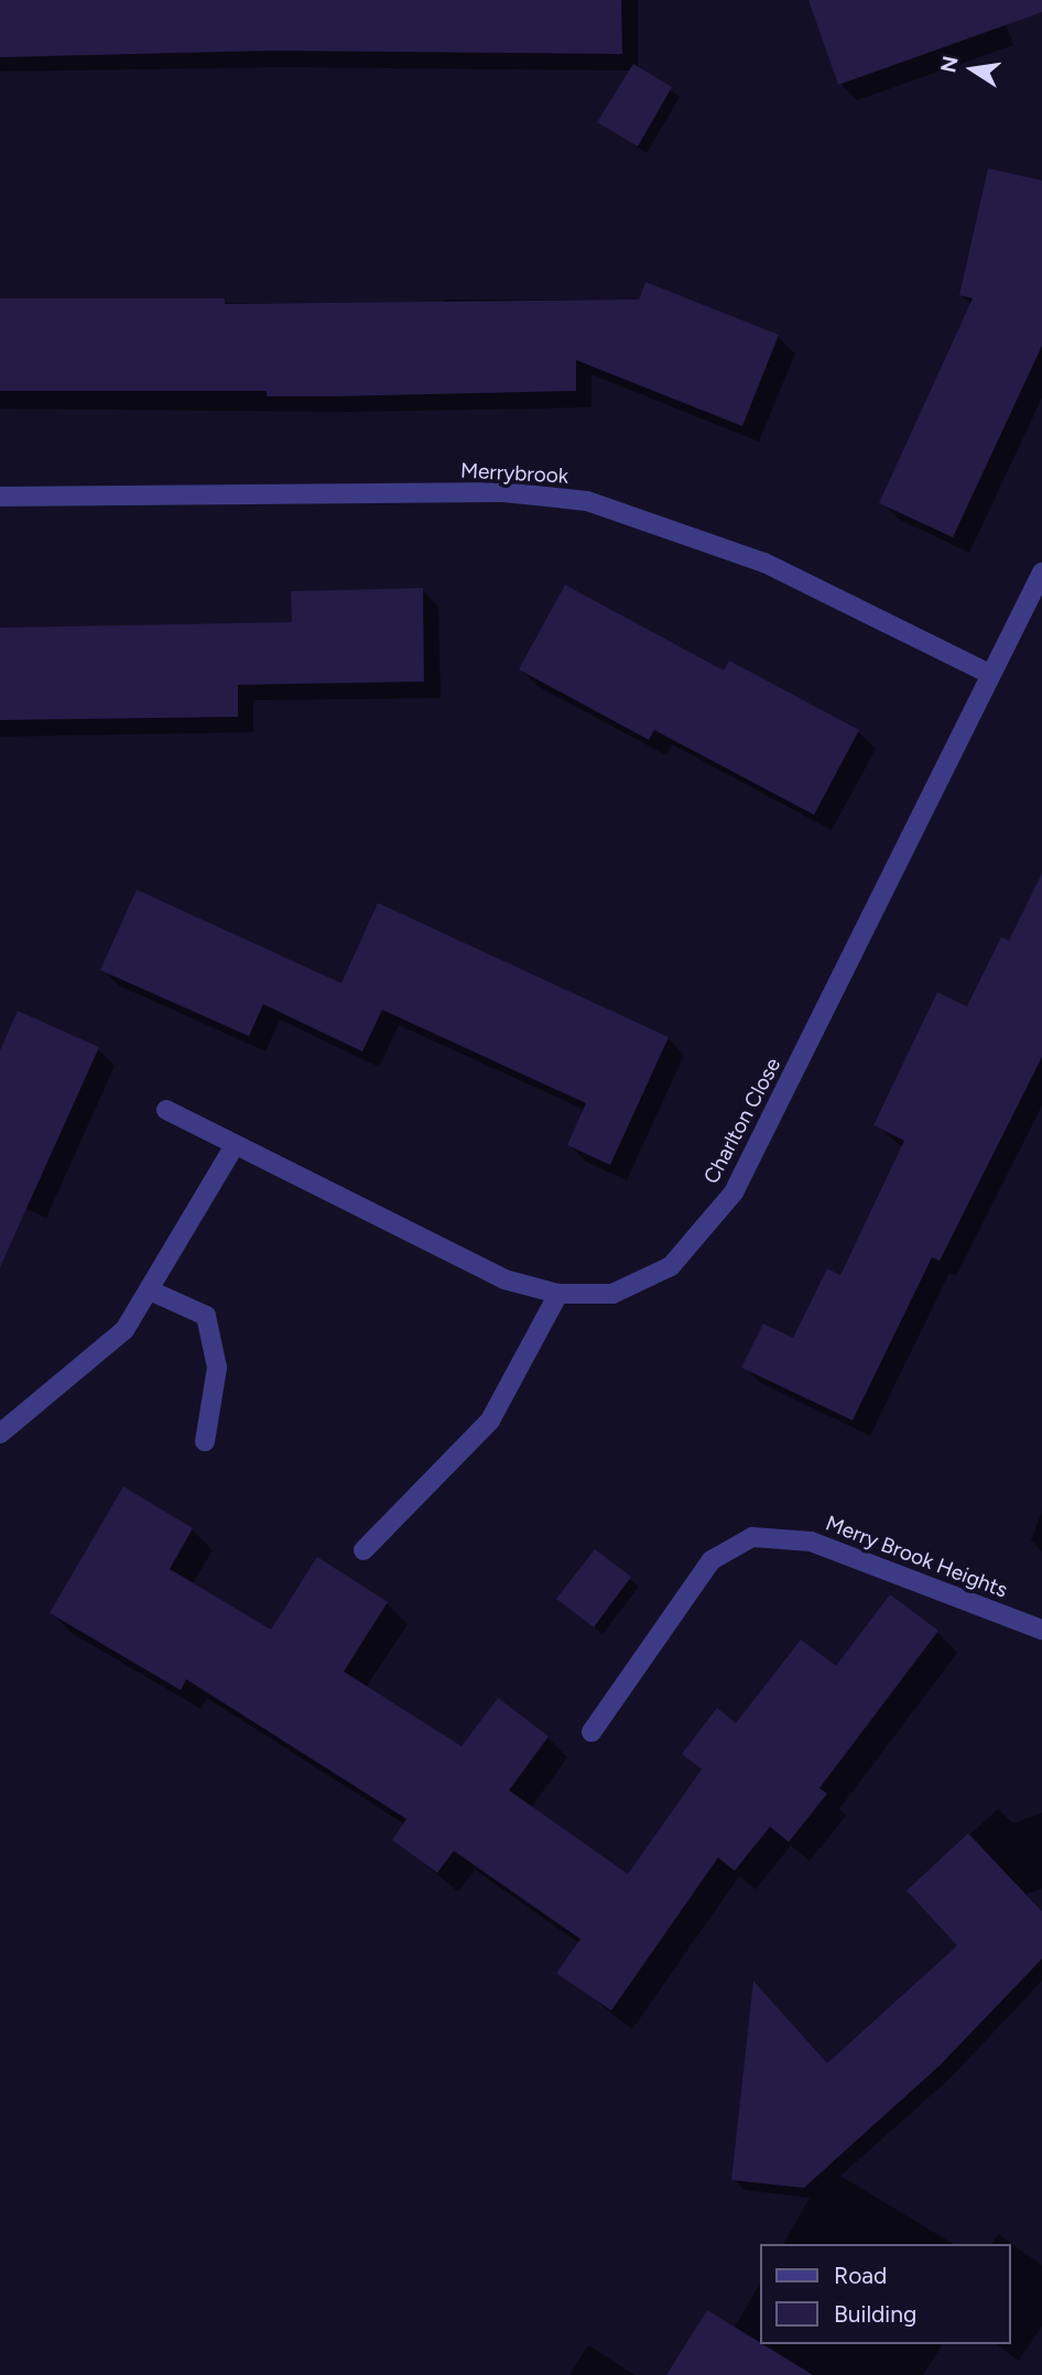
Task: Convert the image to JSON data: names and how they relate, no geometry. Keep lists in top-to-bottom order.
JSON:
{
  "streets": {
    "street": ["Merrybrook", "Charlton Close", "Merry Brook Heights"]
  },
  "crossings": [
    ["Merrybrook", "Charlton Close"]
  ],
  "legend": ["Road", "Building"],
  "north": "left"
}
